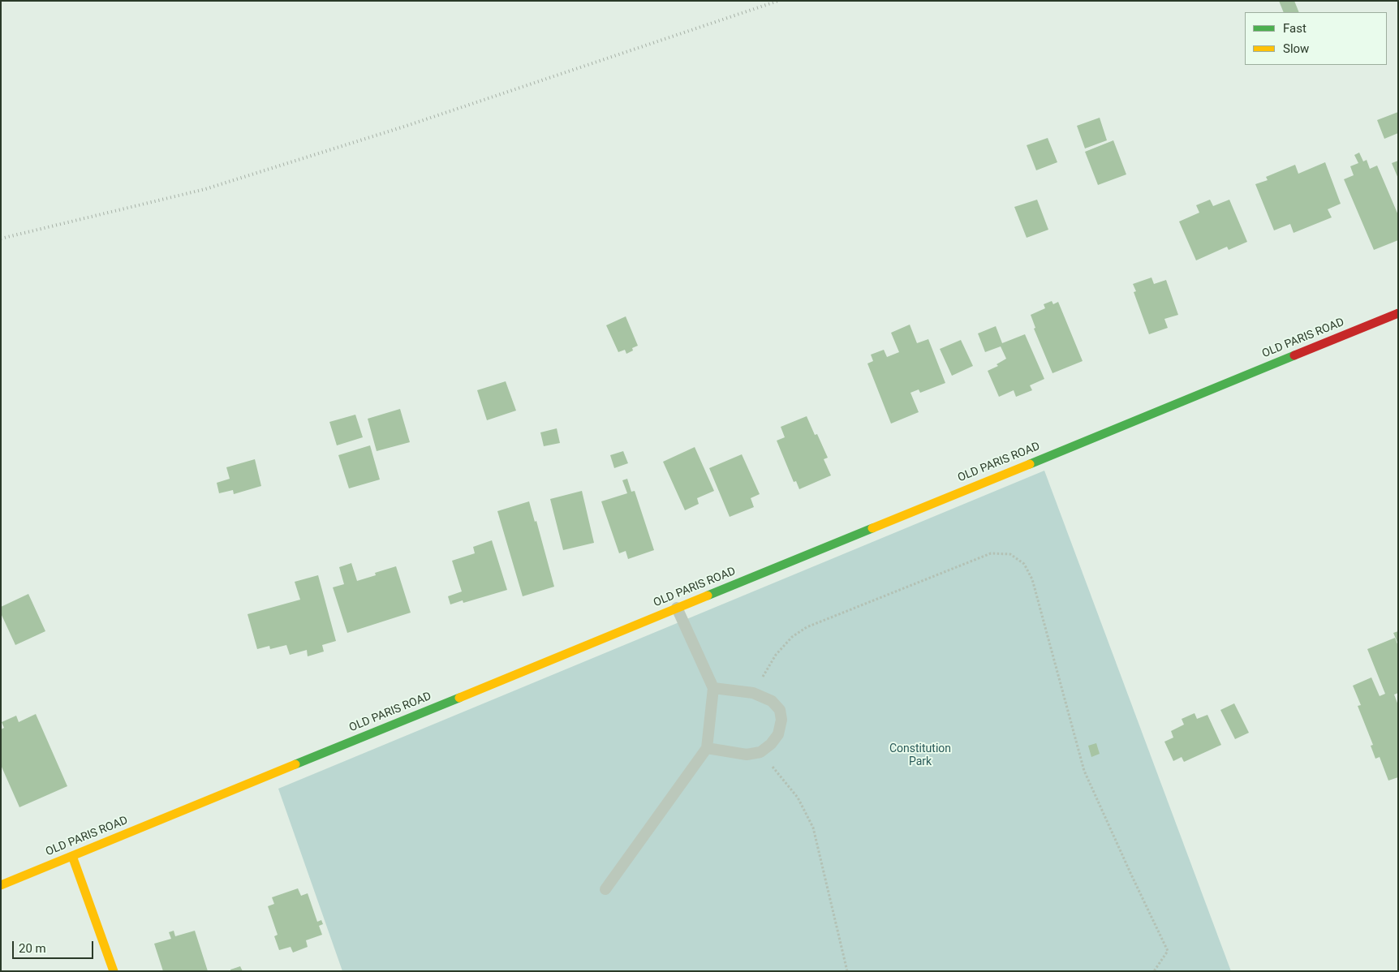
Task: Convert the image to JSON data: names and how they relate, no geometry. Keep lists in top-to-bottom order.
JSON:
{
  "streets": {
    "street": ["OLD PARIS ROAD"]
  },
  "parks": ["Constitution Park"],
  "legend": ["Fast", "Slow"],
  "scale_bar": "20 m"
}
